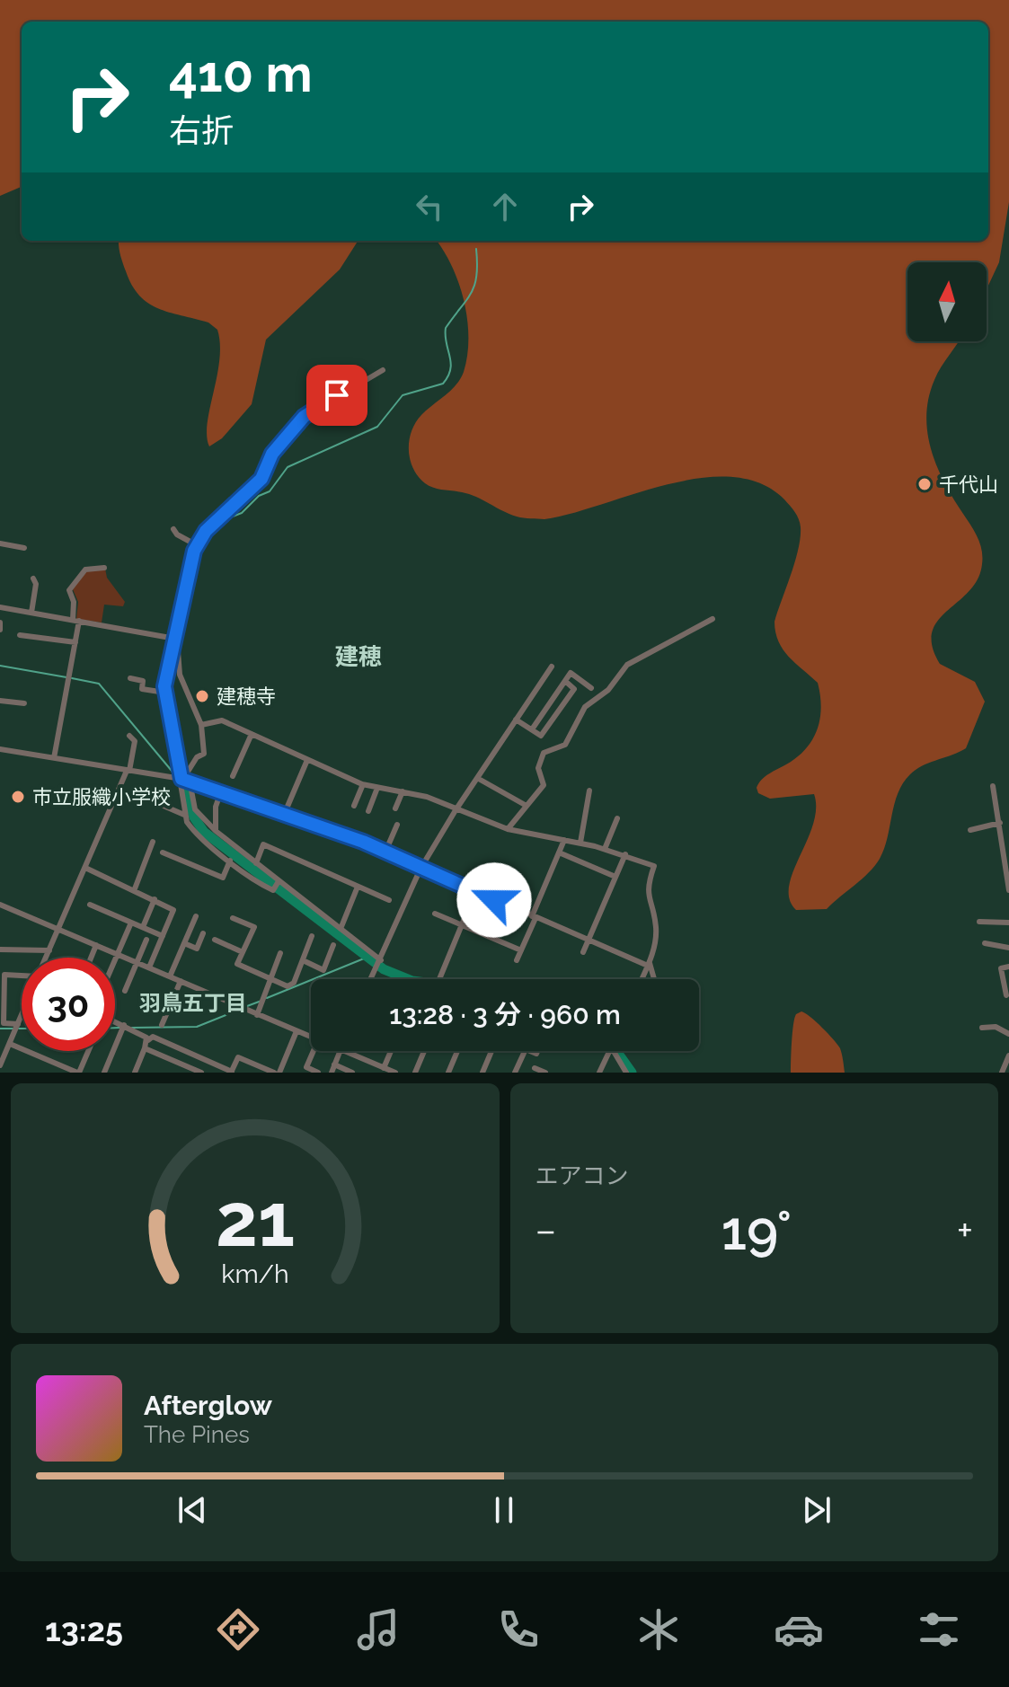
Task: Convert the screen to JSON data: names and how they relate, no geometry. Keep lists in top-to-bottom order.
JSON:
{
  "districts": ["建穂", "羽鳥五丁目"],
  "places": ["千代山", "建穂寺", "市立服織小学校"],
  "north": "top",
  "page": {
    "turn": ["410 m", "右折"],
    "limit": "30",
    "trip": "13:28 · 3 分 · 960 m",
    "tile": "エアコン",
    "heat": ["−", "19°", "+"],
    "song": ["Afterglow", "The Pines"],
    "tabs": "13:25",
    "gauge": ["21", "km/h"]
  }
}
